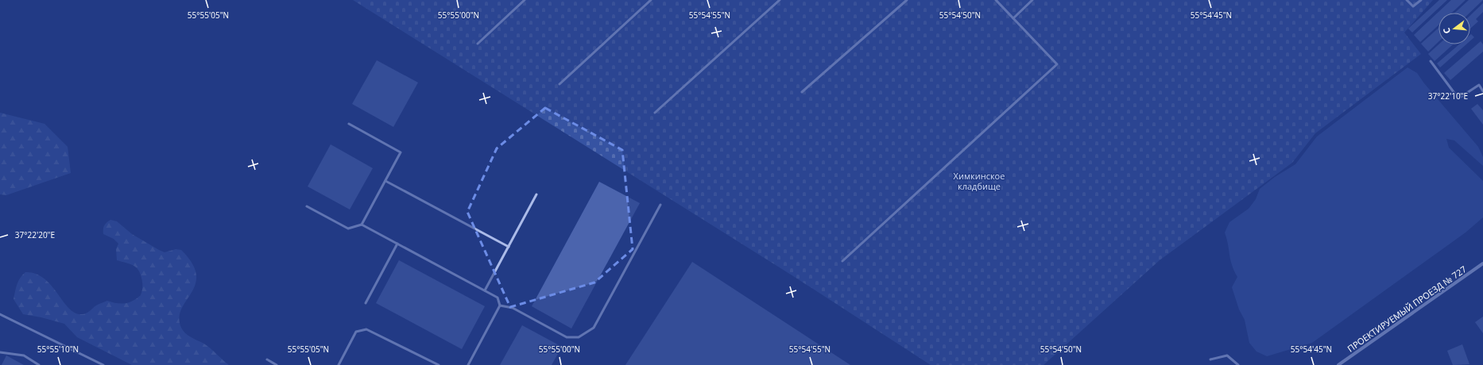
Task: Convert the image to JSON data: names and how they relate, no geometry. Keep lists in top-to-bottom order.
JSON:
{
  "streets": {
    "street": ["ПРОЕКТИРУЕМЫЙ ПРОЕЗД № 727"]
  },
  "parks": ["Химкинское кладбище"],
  "north": "left",
  "coordinates": [
    "55°55'05\"N",
    "55°55'00\"N",
    "55°54'55\"N",
    "55°54'50\"N",
    "55°54'45\"N",
    "37°22'10\"E",
    "37°22'20\"E",
    "55°55'10\"N"
  ]
}
